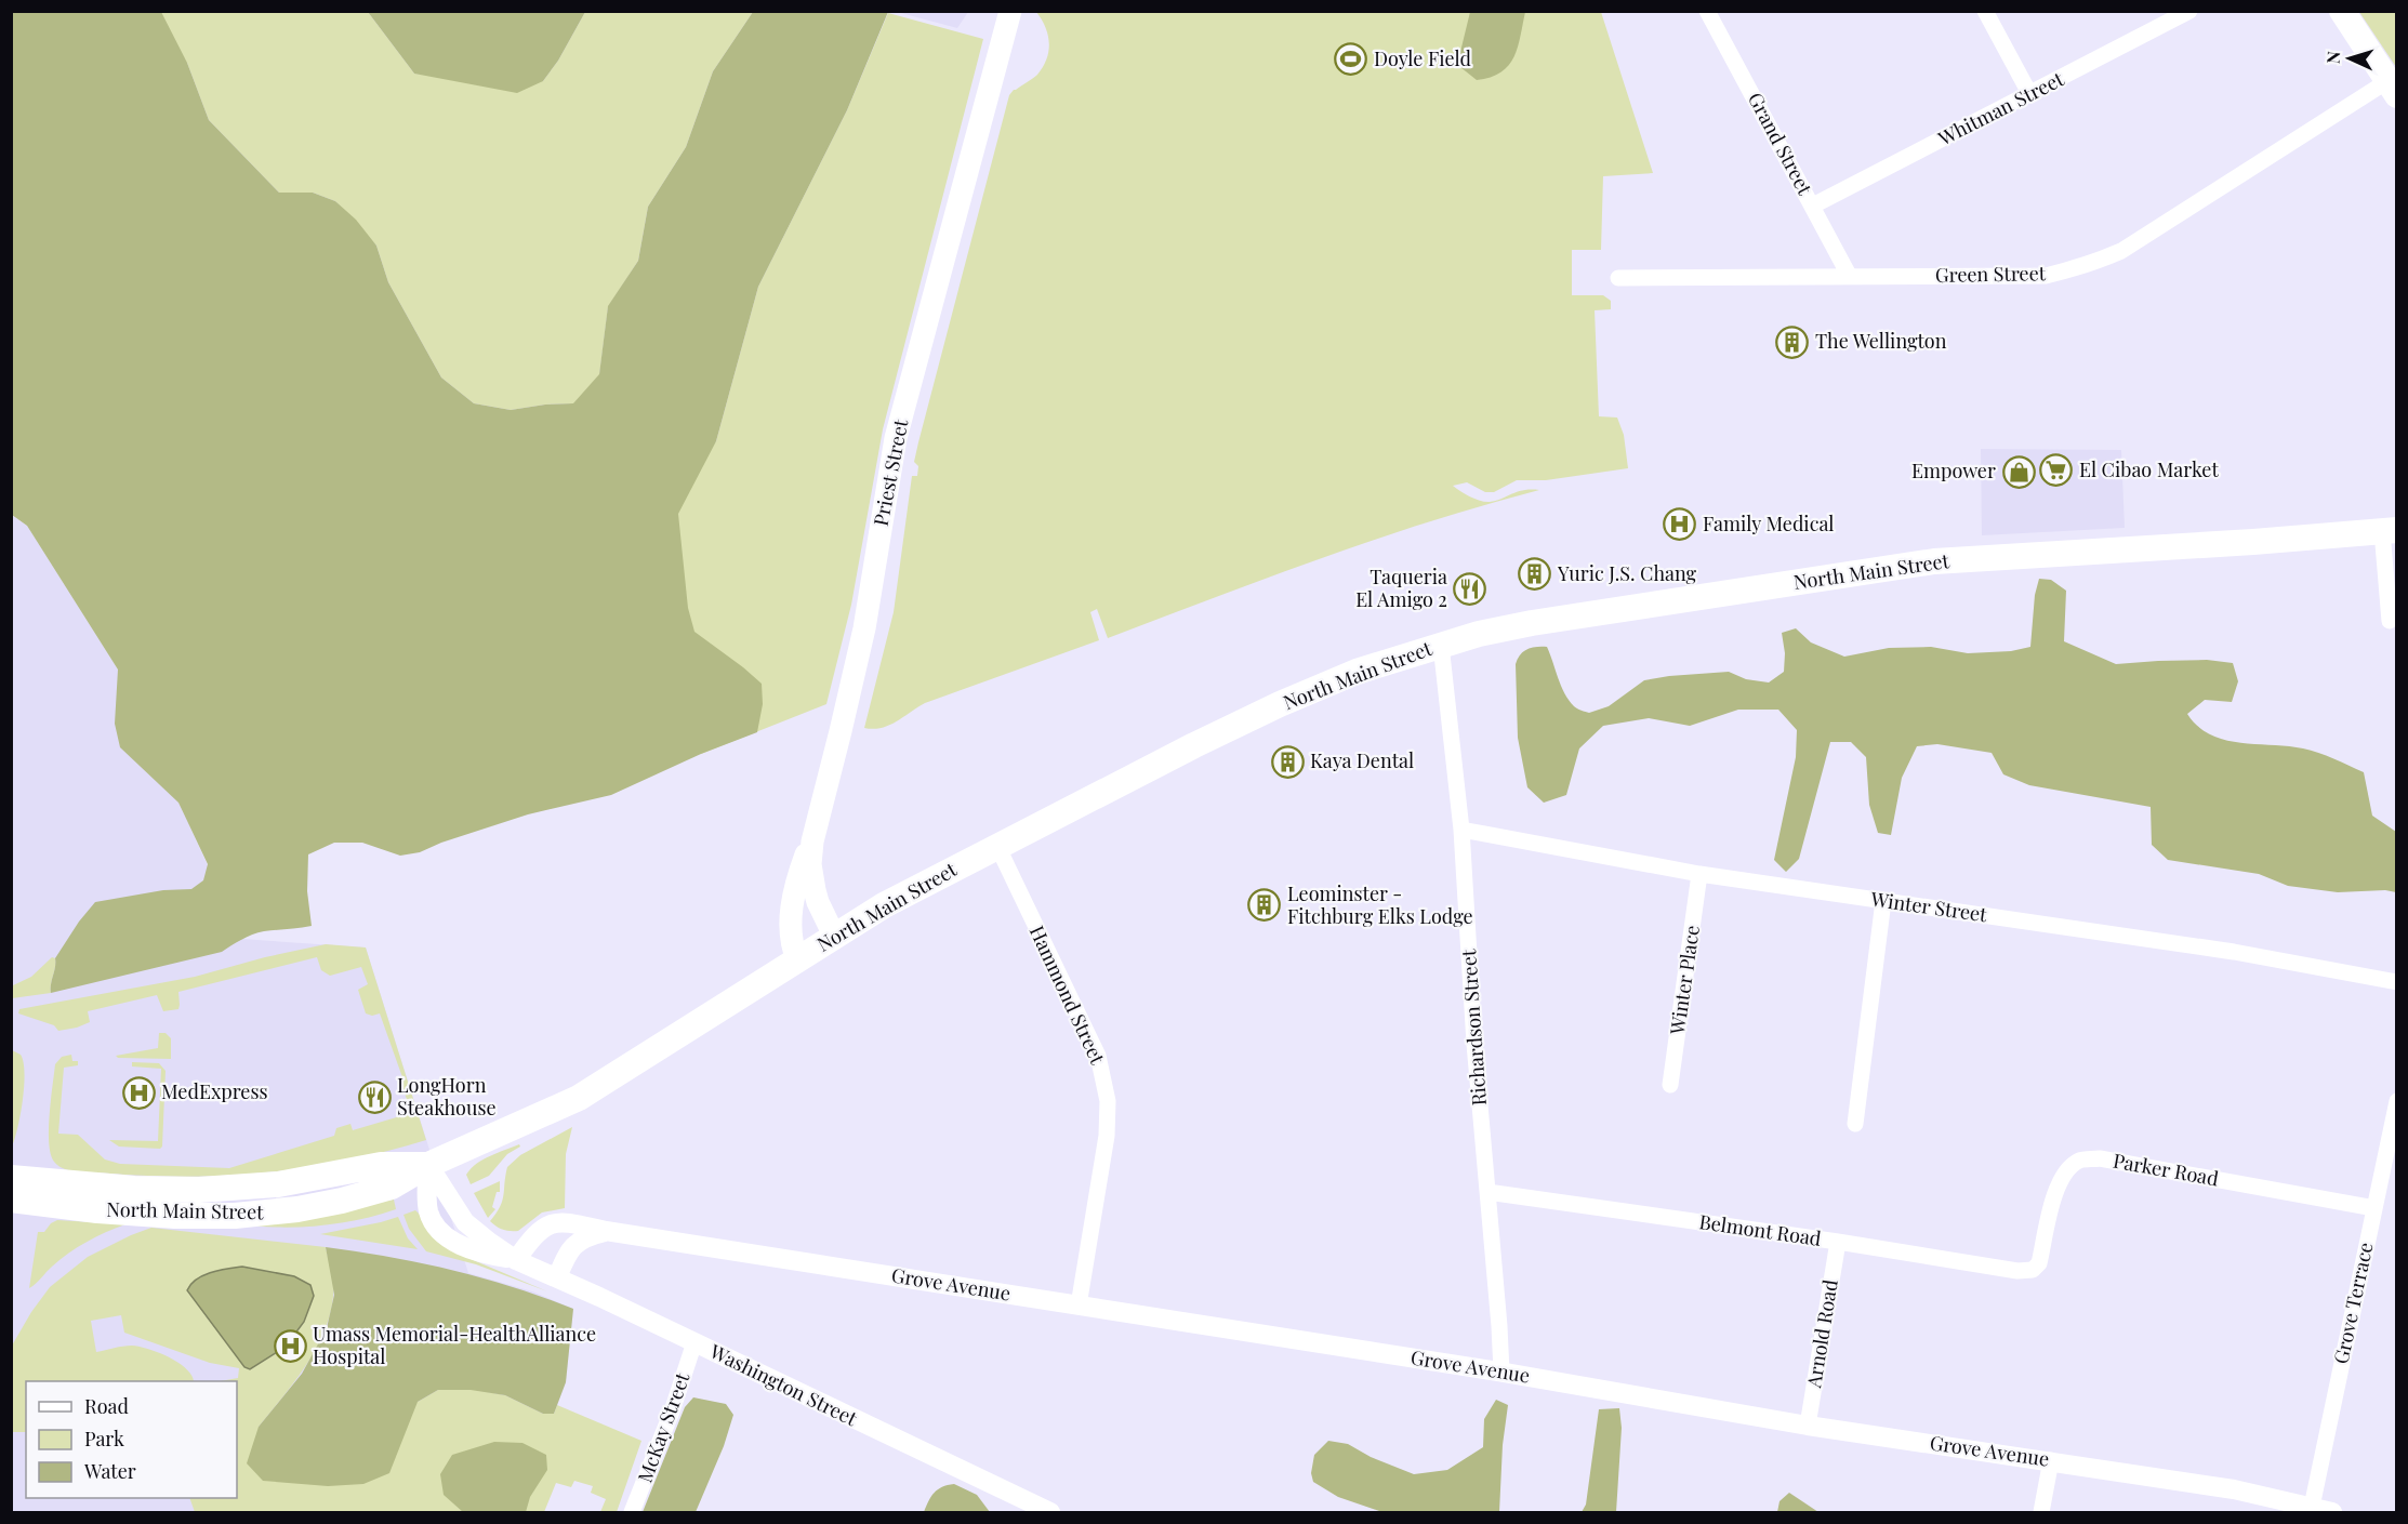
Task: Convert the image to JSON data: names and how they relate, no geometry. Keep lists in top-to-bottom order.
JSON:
{
  "streets": {
    "main road": ["Priest Street", "North Main Street"],
    "street": [
      "Whitman Street",
      "Grand Street",
      "Green Street",
      "Winter Street",
      "Winter Place",
      "Hammond Street",
      "Richardson Street",
      "Parker Road",
      "Belmont Road",
      "Grove Avenue",
      "Grove Terrace",
      "Arnold Road",
      "Washington Street",
      "McKay Street"
    ]
  },
  "crossings": [
    ["Whitman Street", "Grand Street"],
    ["Grand Street", "Green Street"],
    ["Priest Street", "North Main Street"],
    ["North Main Street", "Hammond Street"],
    ["North Main Street", "Richardson Street"],
    ["North Main Street", "Washington Street"],
    ["Winter Street", "Winter Place"],
    ["Winter Street", "Richardson Street"],
    ["Hammond Street", "Grove Avenue"],
    ["Richardson Street", "Belmont Road"],
    ["Richardson Street", "Grove Avenue"],
    ["Parker Road", "Belmont Road"],
    ["Parker Road", "Grove Terrace"],
    ["Belmont Road", "Arnold Road"],
    ["Grove Avenue", "Grove Terrace"],
    ["Grove Avenue", "Arnold Road"],
    ["Grove Avenue", "Washington Street"],
    ["Washington Street", "McKay Street"]
  ],
  "places": {
    "sports": ["Doyle Field"],
    "building": [
      "The Wellington",
      "Yuric J.S. Chang",
      "Kaya Dental",
      "Leominster - Fitchburg Elks Lodge"
    ],
    "supermarket": ["El Cibao Market"],
    "shop": ["Empower"],
    "hospital": ["Family Medical", "MedExpress", "Umass Memorial-HealthAlliance Hospital"],
    "restaurant": ["Taqueria El Amigo 2", "LongHorn Steakhouse"]
  },
  "legend": ["Road", "Park", "Water"],
  "north": "left"
}
